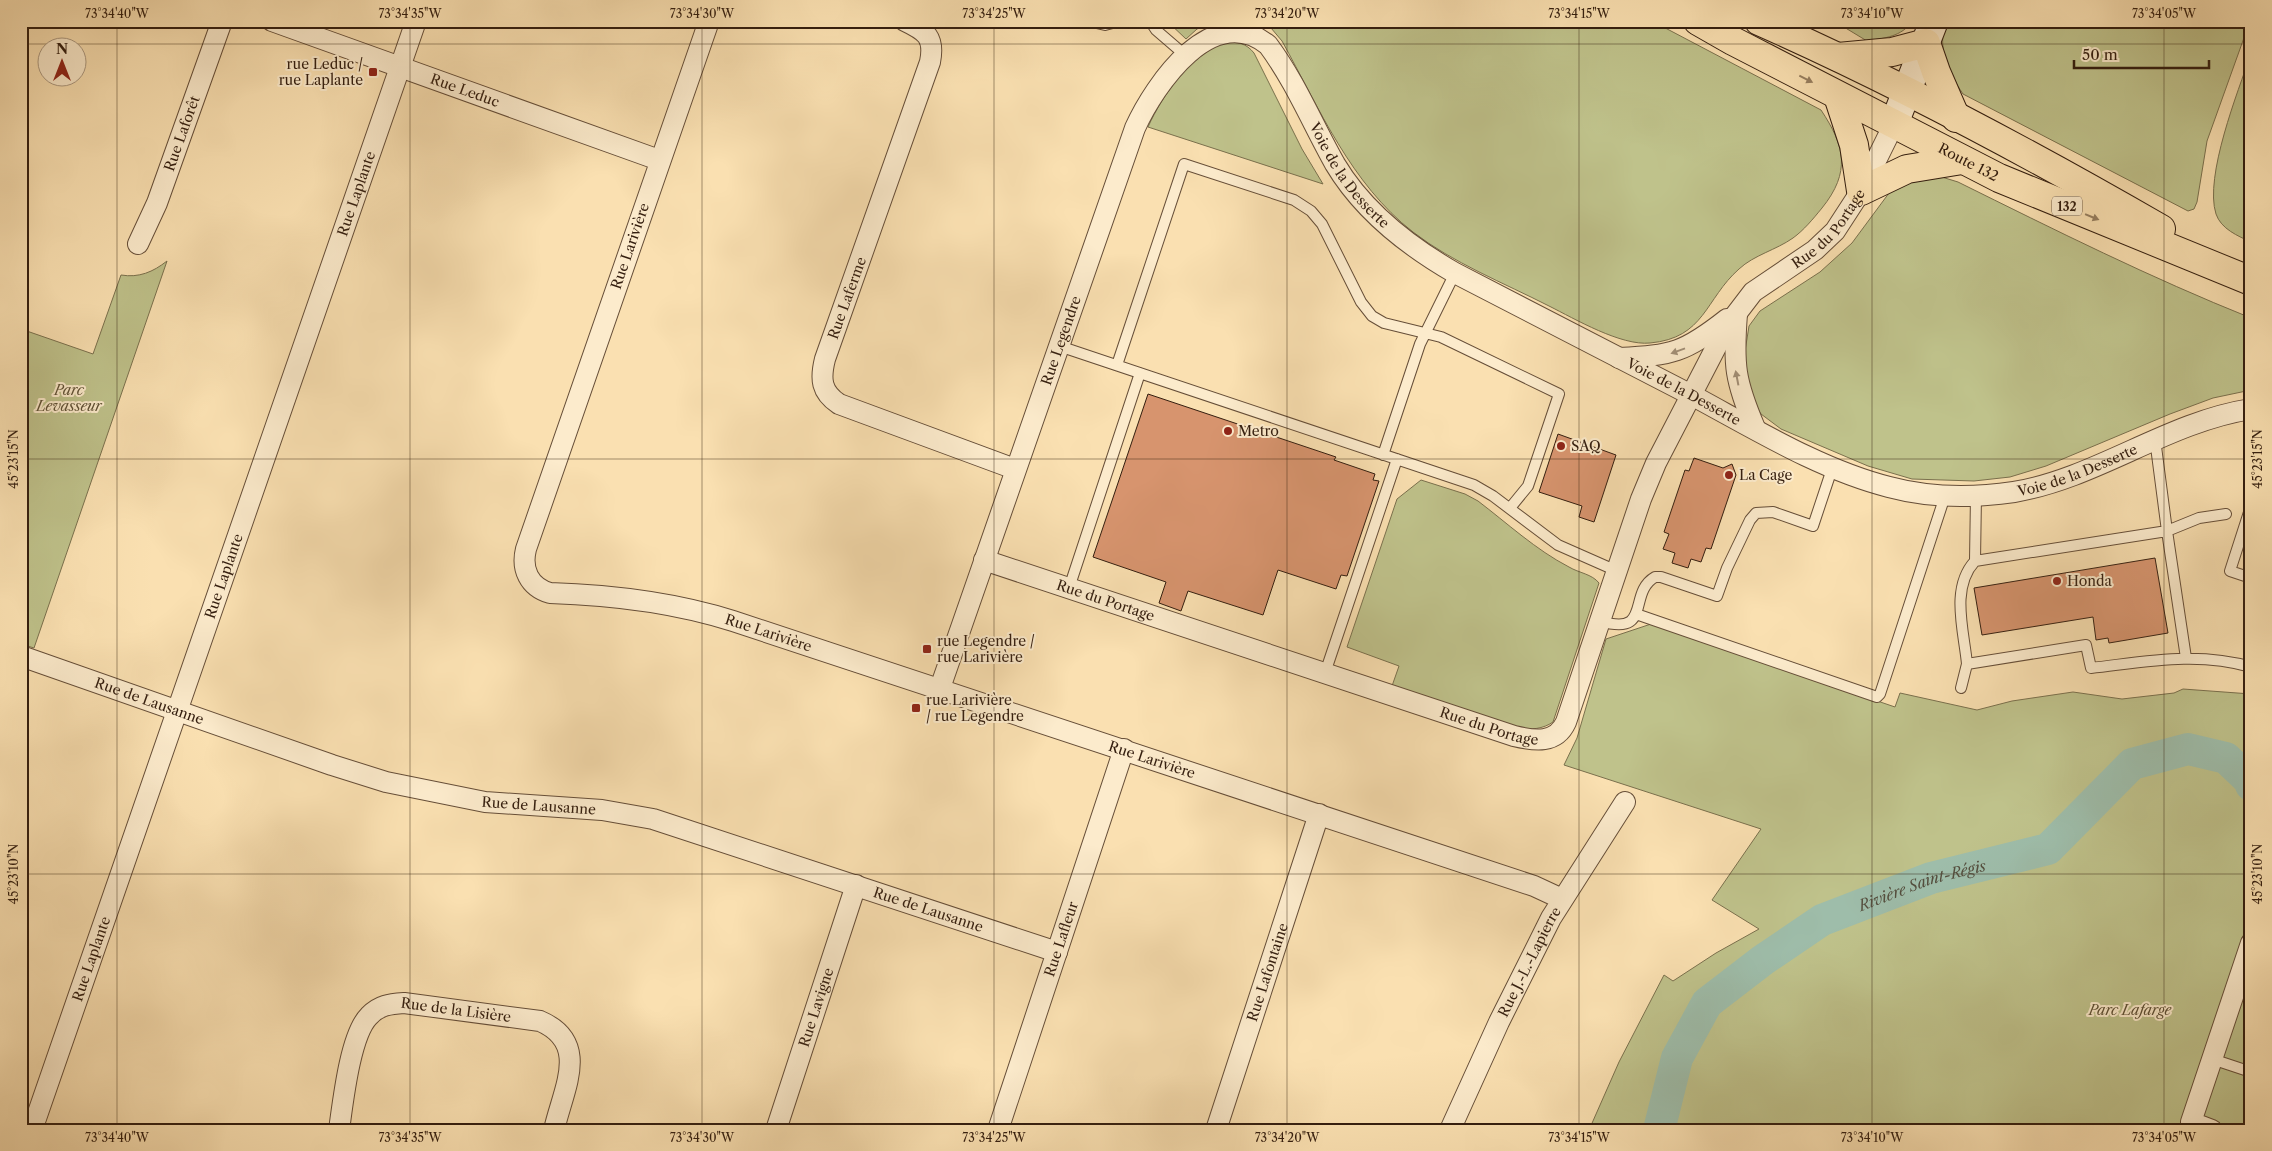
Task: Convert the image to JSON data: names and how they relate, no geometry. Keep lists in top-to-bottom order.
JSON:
{
  "streets": {
    "highway": ["Route 132", "132"],
    "street": [
      "Rue Leduc",
      "Rue Laforêt",
      "Voie de la Desserte",
      "Rue Laplante",
      "Rue du Portage",
      "Rue Larivière",
      "Rue Laferme",
      "Rue Legendre",
      "Rue de Lausanne",
      "Rue Lafleur",
      "Rue J.-L.-Lapierre",
      "Rue Lafontaine",
      "Rue Lavigne",
      "Rue de la Lisière"
    ]
  },
  "crossings": [
    ["Rue Leduc", "Rue Laplante"],
    ["Rue Leduc", "Rue Larivière"],
    ["Route 132", "Rue du Portage"],
    ["Voie de la Desserte", "Rue du Portage"],
    ["Voie de la Desserte", "Rue Legendre"],
    ["Rue Laplante", "Rue de Lausanne"],
    ["Rue du Portage", "Rue Legendre"],
    ["Rue Larivière", "Rue Legendre"],
    ["Rue Larivière", "Rue Lafleur"],
    ["Rue Larivière", "Rue J.-L.-Lapierre"],
    ["Rue Larivière", "Rue Lafontaine"],
    ["Rue Laferme", "Rue Legendre"],
    ["Rue de Lausanne", "Rue Lafleur"],
    ["Rue de Lausanne", "Rue Lavigne"]
  ],
  "water": ["Rivière Saint-Régis"],
  "parks": ["Parc Levasseur", "Parc Lafarge"],
  "places": {
    "transit": ["rue Leduc / rue Laplante", "rue Legendre / rue Larivière", "rue Larivière / rue Legendre"],
    "other": [
      "Metro",
      "SAQ",
      "La Cage",
      "Honda"
    ]
  },
  "scale_bar": "50 m",
  "north": "top",
  "coordinates": [
    "73°34'40\"W",
    "73°34'35\"W",
    "73°34'30\"W",
    "73°34'25\"W",
    "73°34'20\"W",
    "73°34'15\"W",
    "73°34'10\"W",
    "73°34'05\"W",
    "45°23'15\"N",
    "45°23'10\"N"
  ]
}
